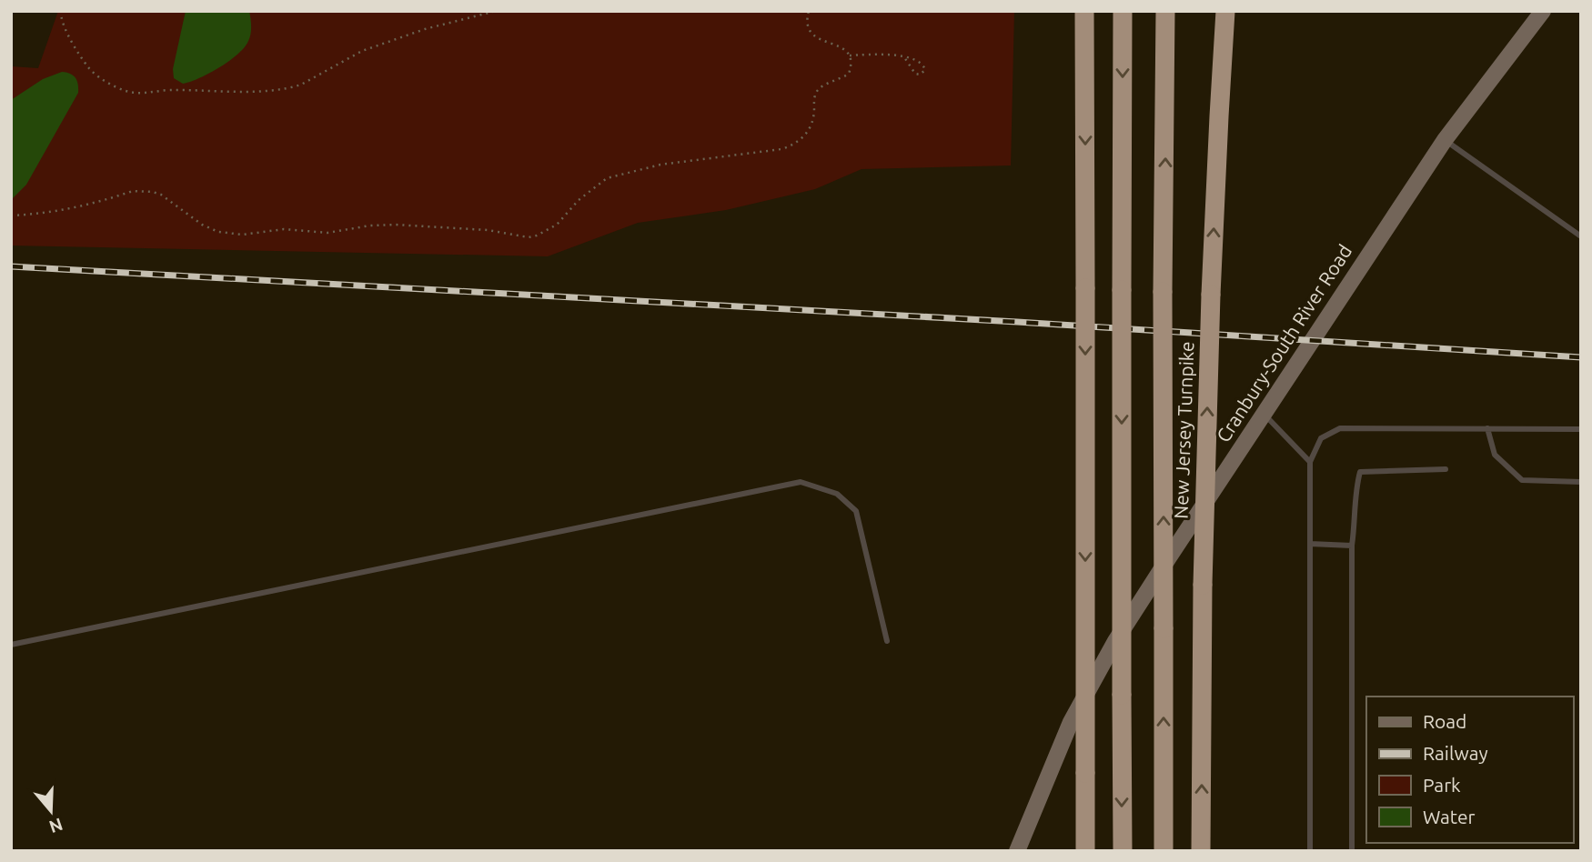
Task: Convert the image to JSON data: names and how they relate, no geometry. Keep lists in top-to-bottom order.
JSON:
{
  "streets": {
    "highway": ["New Jersey Turnpike"],
    "main road": ["Cranbury-South River Road"]
  },
  "legend": [
    "Road",
    "Railway",
    "Park",
    "Water"
  ],
  "north": "bottom"
}
